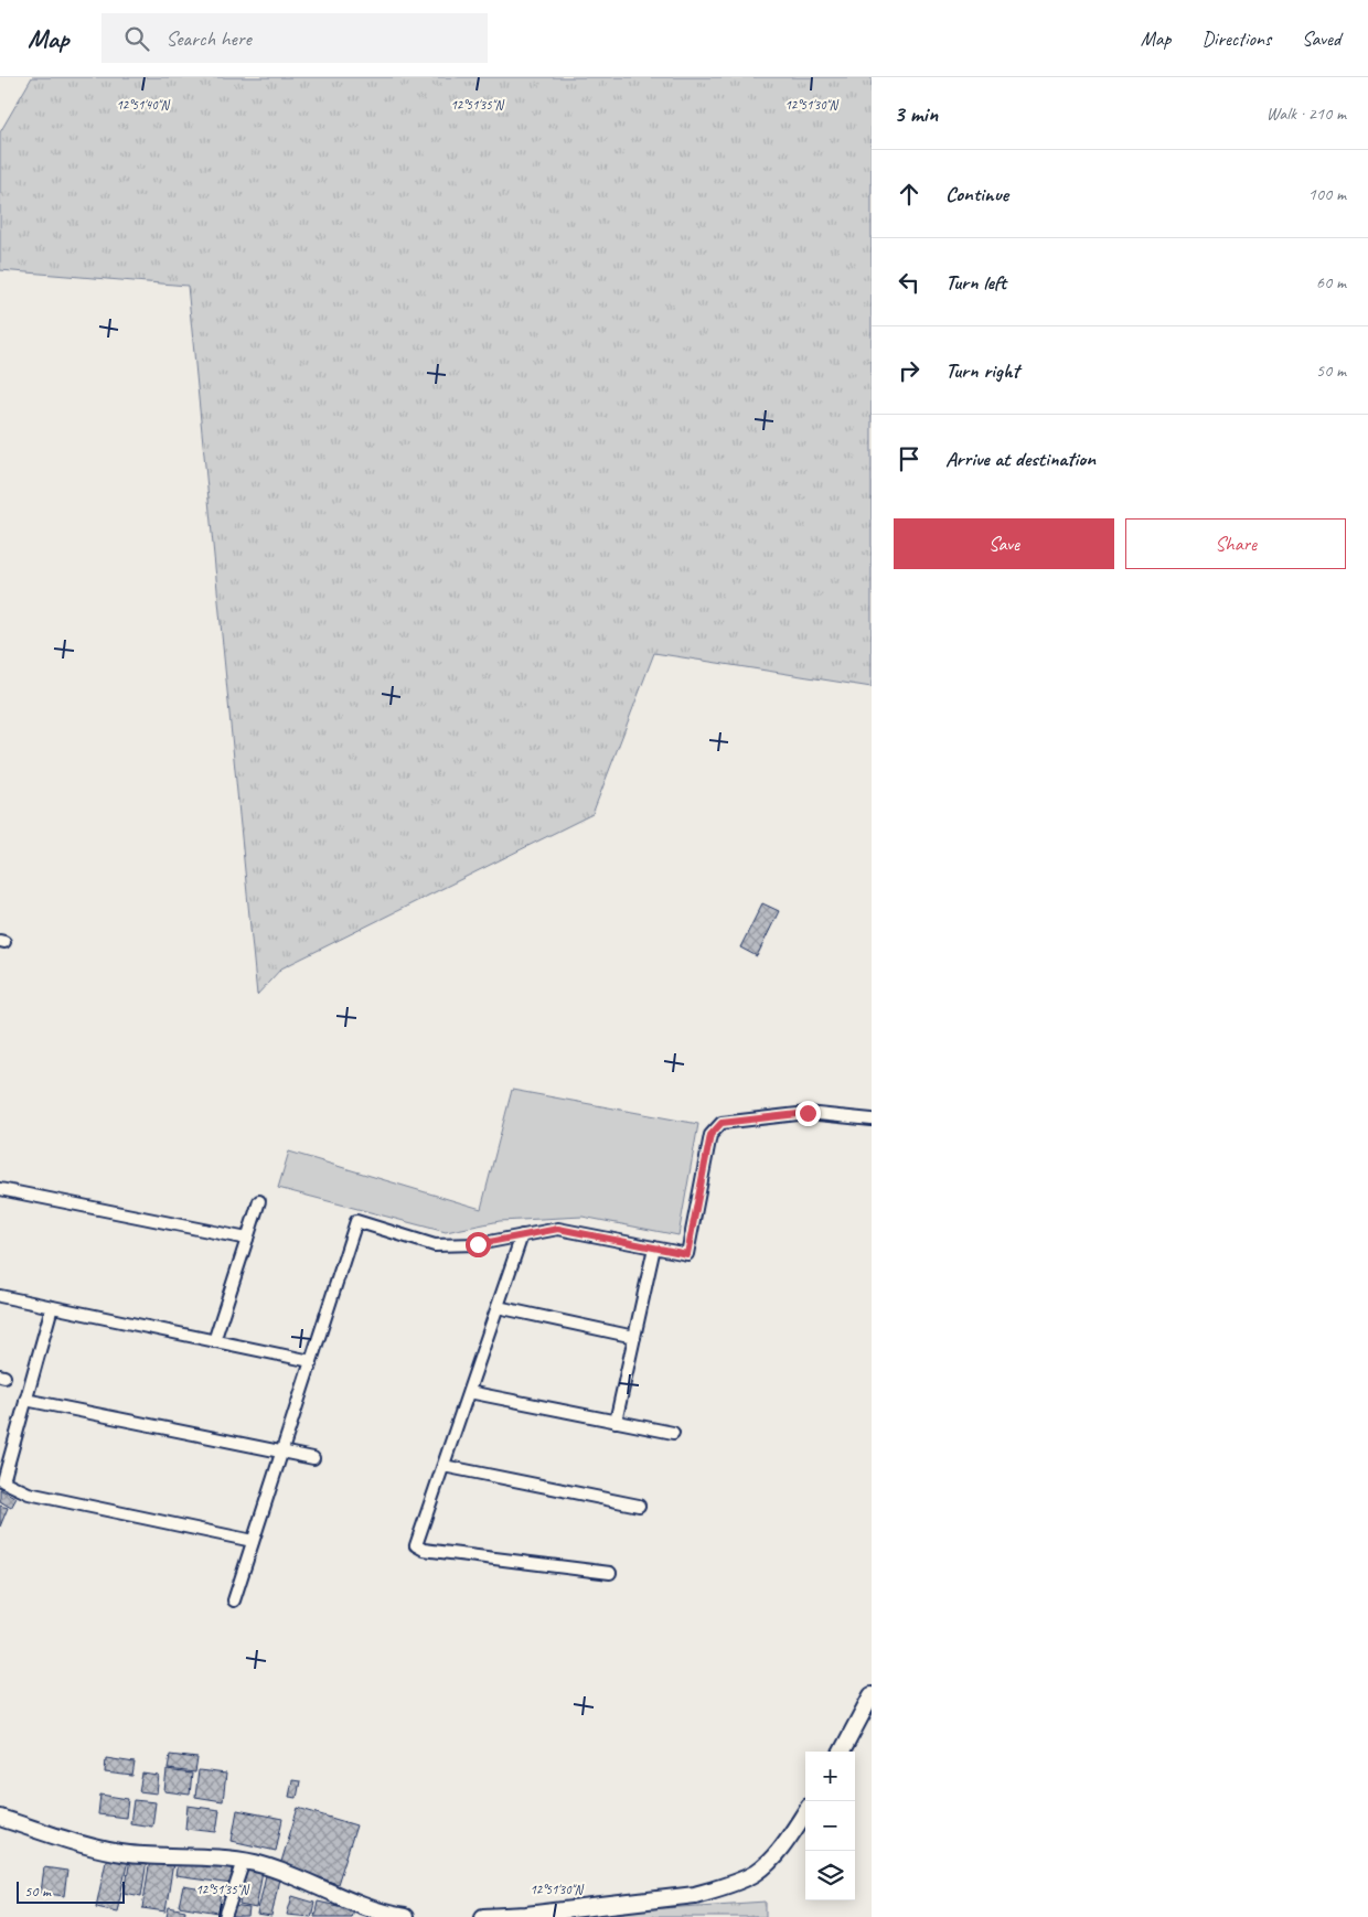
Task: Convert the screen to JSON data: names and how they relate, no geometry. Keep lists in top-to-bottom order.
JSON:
{
  "scale_bar": "50 m",
  "page": {
    "header": "Map",
    "search": "Search here",
    "nav": ["Map", "Directions", "Saved"],
    "heading": ["3 min", "Walk · 210 m"],
    "list": [
      ["Continue", "100 m"],
      ["Turn left", "60 m"],
      ["Turn right", "50 m"],
      "Arrive at destination"
    ],
    "buttons": ["Save", "Share"],
    "map_buttons": ["+", "−"],
    "scale": "50 m"
  },
  "coordinates": ["12°51'40\"N", "12°51'35\"N", "12°51'30\"N"]
}
